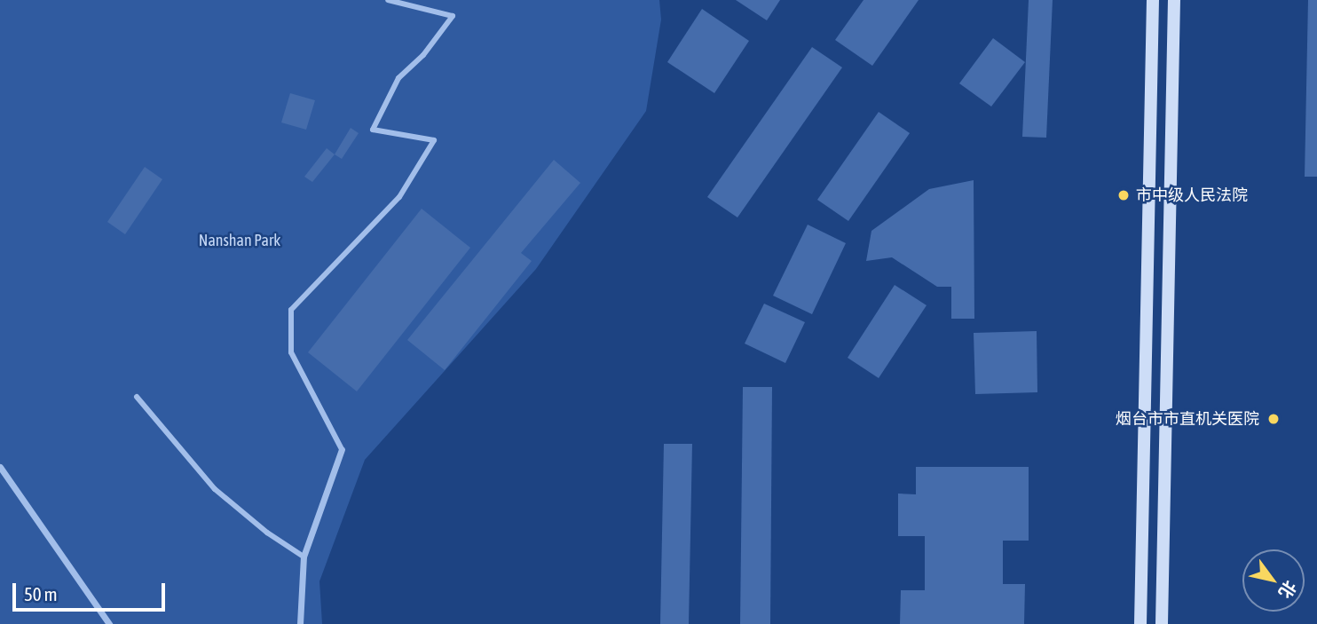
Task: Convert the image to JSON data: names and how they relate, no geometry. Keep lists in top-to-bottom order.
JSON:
{
  "parks": ["Nanshan Park"],
  "places": ["市中级人民法院", "烟台市市直机关医院"],
  "scale_bar": "50 m",
  "north": "bottom right"
}
